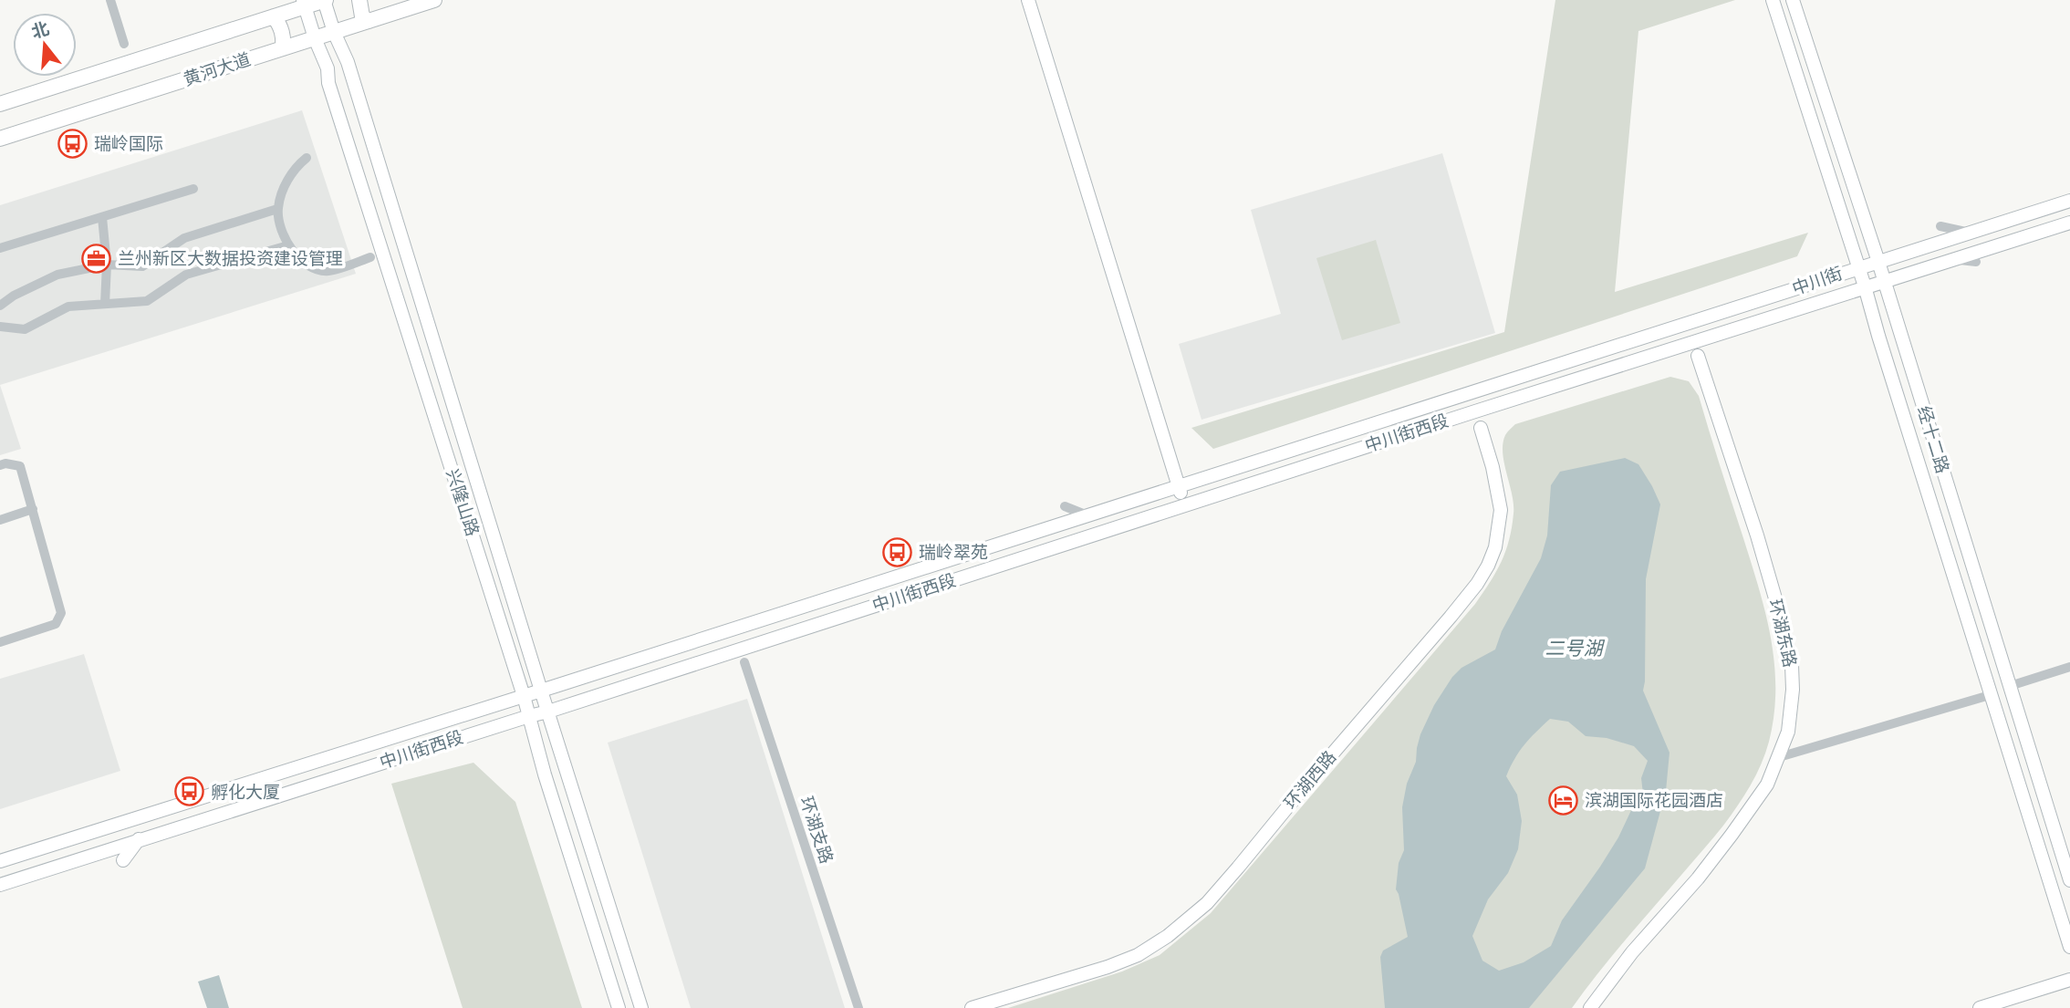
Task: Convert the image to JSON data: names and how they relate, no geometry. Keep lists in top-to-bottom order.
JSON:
{
  "streets": {
    "main road": [
      "黄河大道",
      "中川街",
      "中川街西段",
      "经十二路",
      "兴隆山路",
      "环湖东路",
      "环湖西路"
    ],
    "street": ["环湖支路"]
  },
  "crossings": [
    ["黄河大道", "兴隆山路"],
    ["中川街", "中川街西段"],
    ["中川街", "经十二路"],
    ["中川街西段", "经十二路"],
    ["中川街西段", "兴隆山路"]
  ],
  "water": ["二号湖"],
  "places": {
    "bus stop": ["瑞岭国际", "瑞岭翠苑", "孵化大厦"],
    "office": ["兰州新区大数据投资建设管理"],
    "hotel": ["滨湖国际花园酒店"]
  },
  "north": "top"
}
